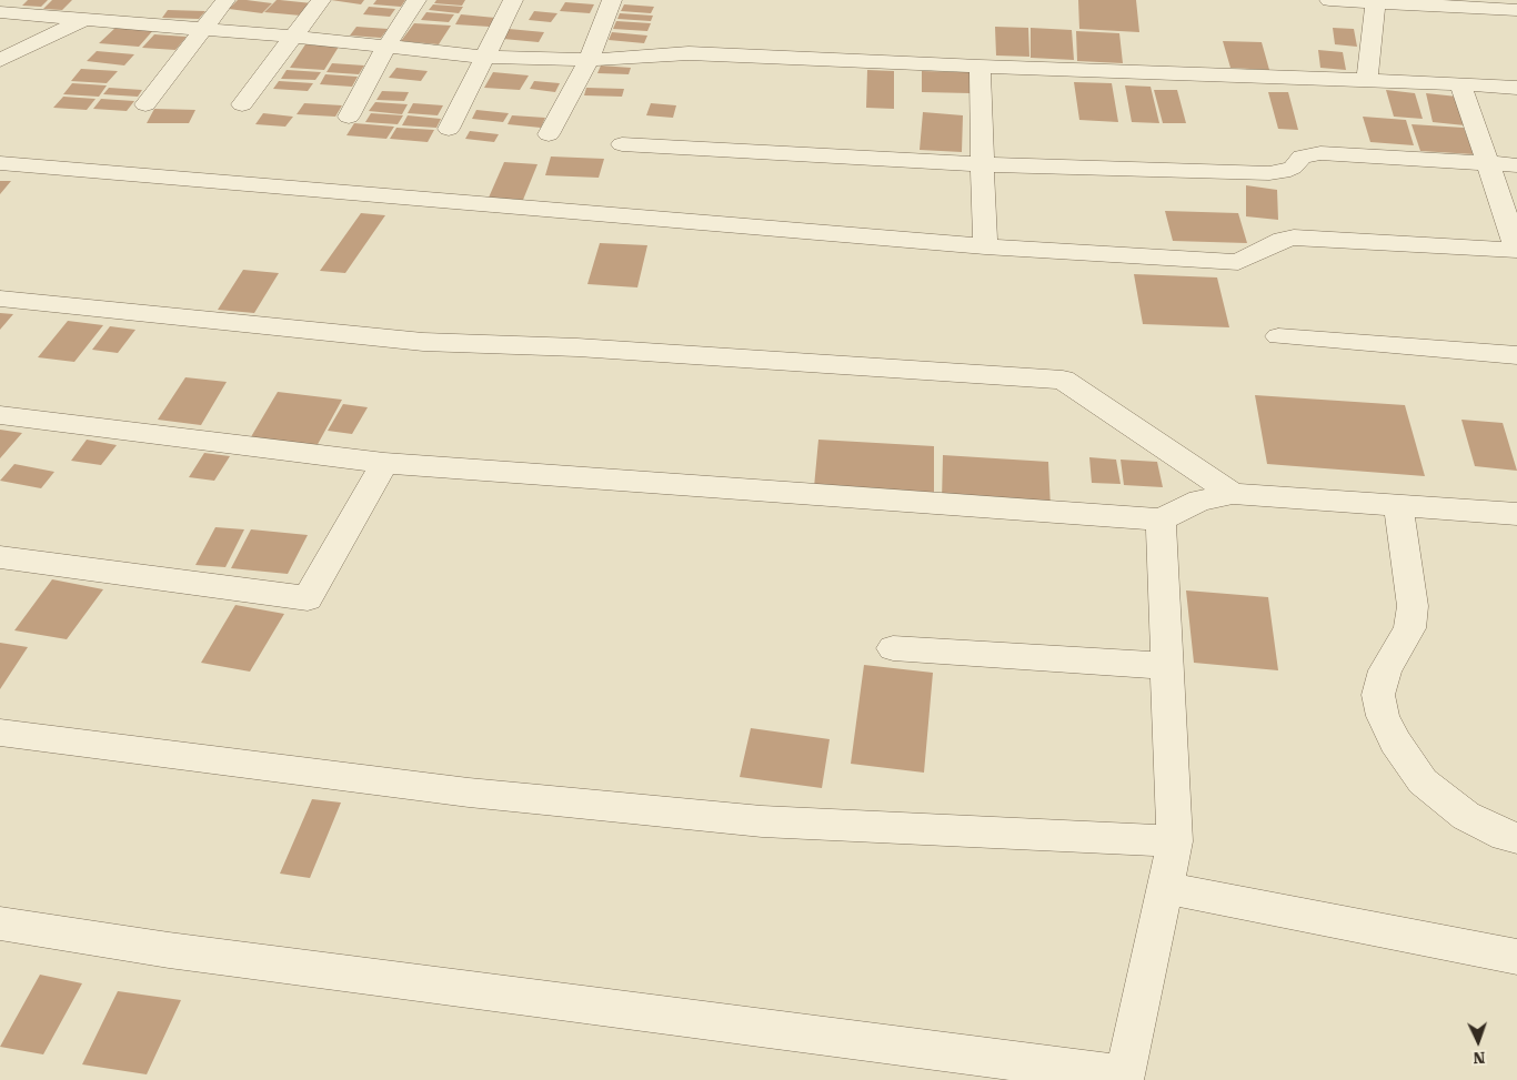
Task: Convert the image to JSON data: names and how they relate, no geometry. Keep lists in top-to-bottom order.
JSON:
{
  "north": "bottom"
}
